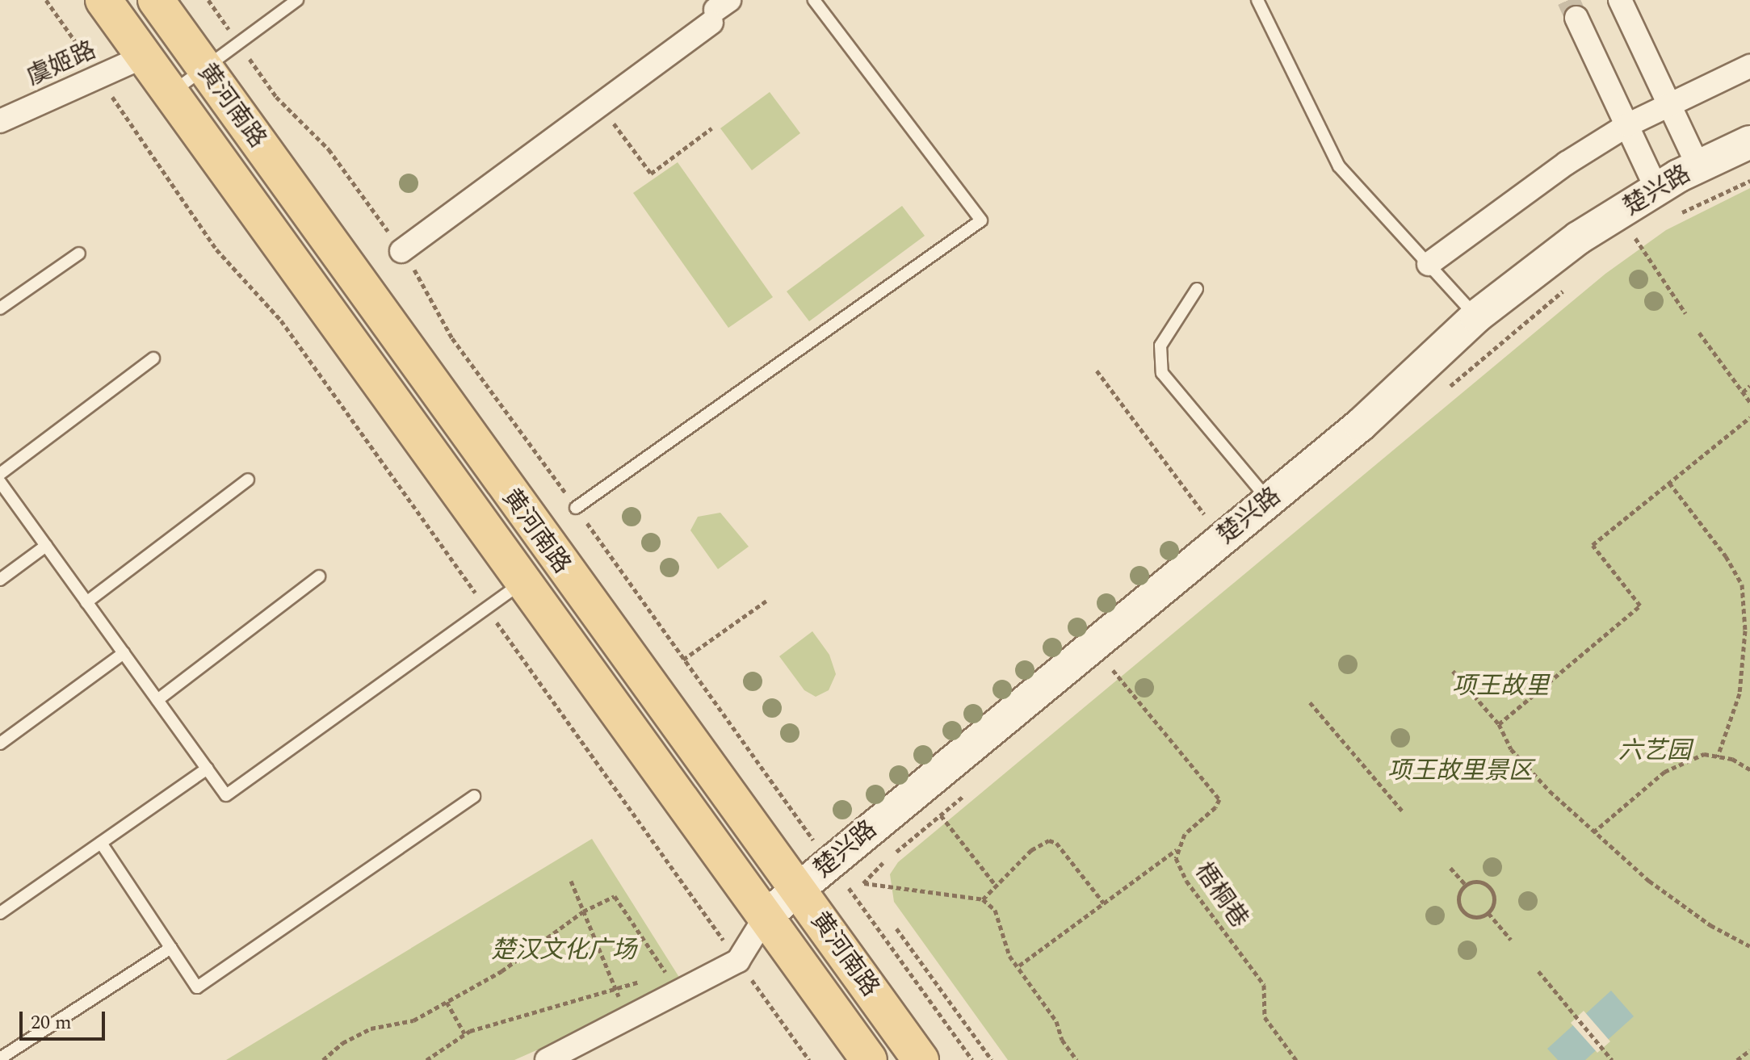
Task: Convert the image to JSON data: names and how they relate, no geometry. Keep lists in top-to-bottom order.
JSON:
{
  "streets": {
    "main road": ["黄河南路"],
    "street": ["虞姬路", "楚兴路"],
    "path": ["梧桐巷"]
  },
  "crossings": [
    ["虞姬路", "黄河南路"],
    ["黄河南路", "楚兴路"]
  ],
  "parks": [
    "项王故里",
    "六艺园",
    "项王故里景区",
    "楚汉文化广场"
  ],
  "scale_bar": "20 m"
}
